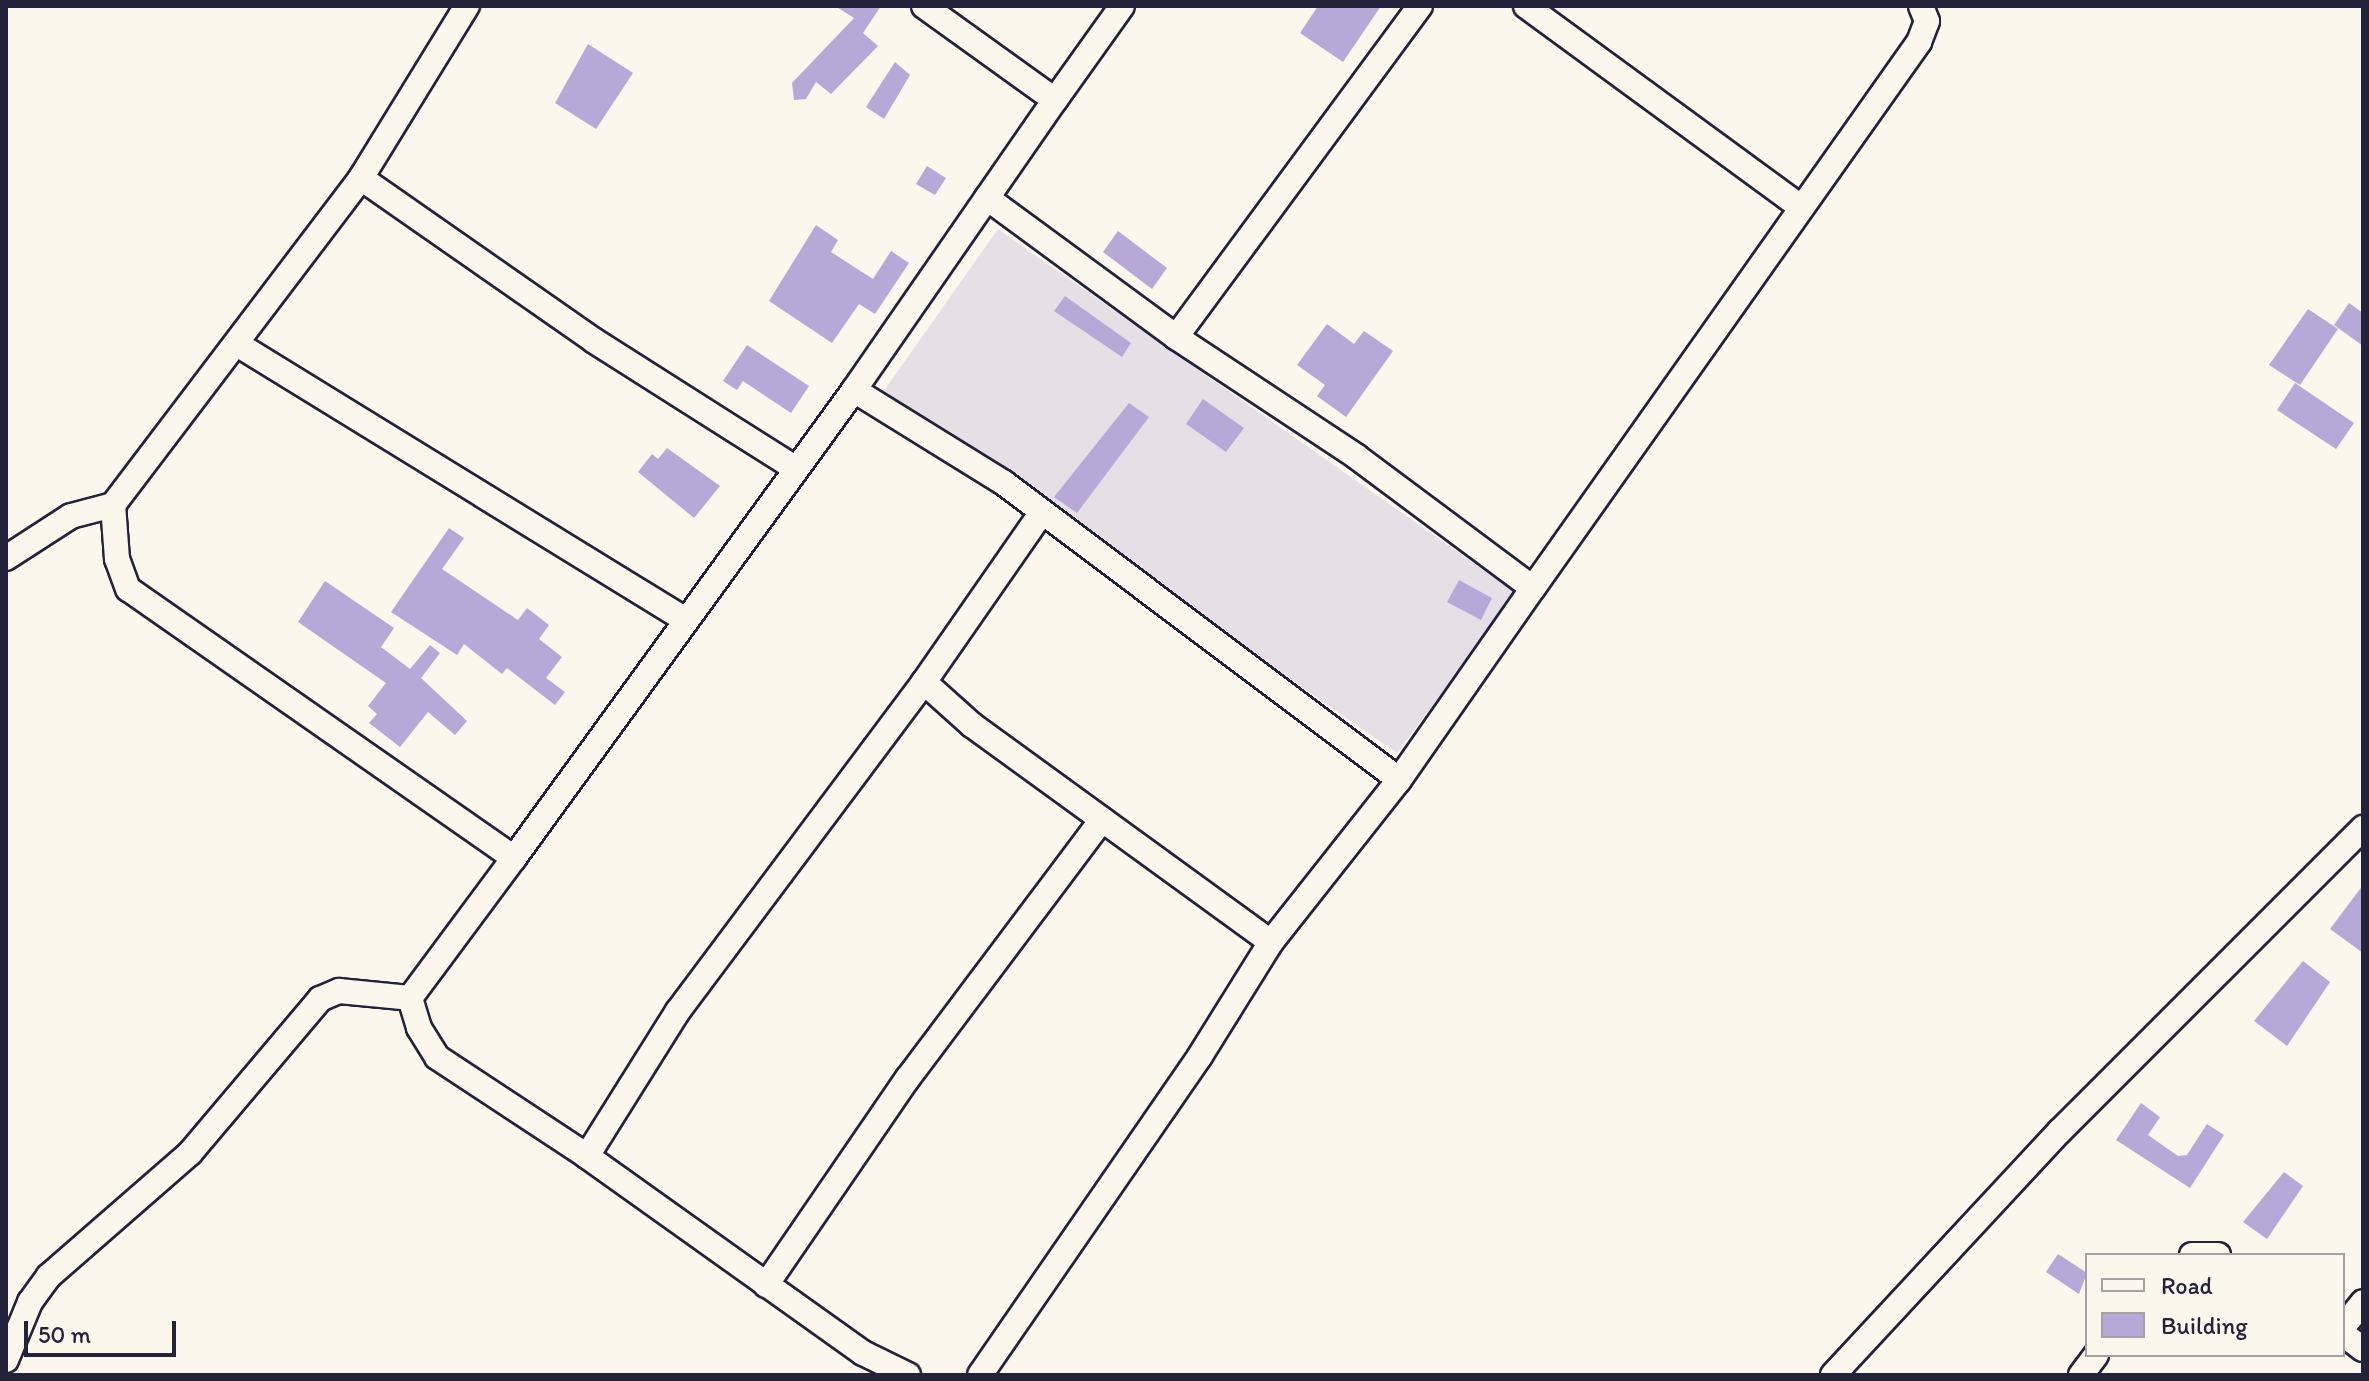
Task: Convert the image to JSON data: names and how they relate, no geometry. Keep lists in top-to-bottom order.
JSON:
{
  "legend": ["Road", "Building"],
  "scale_bar": "50 m"
}
